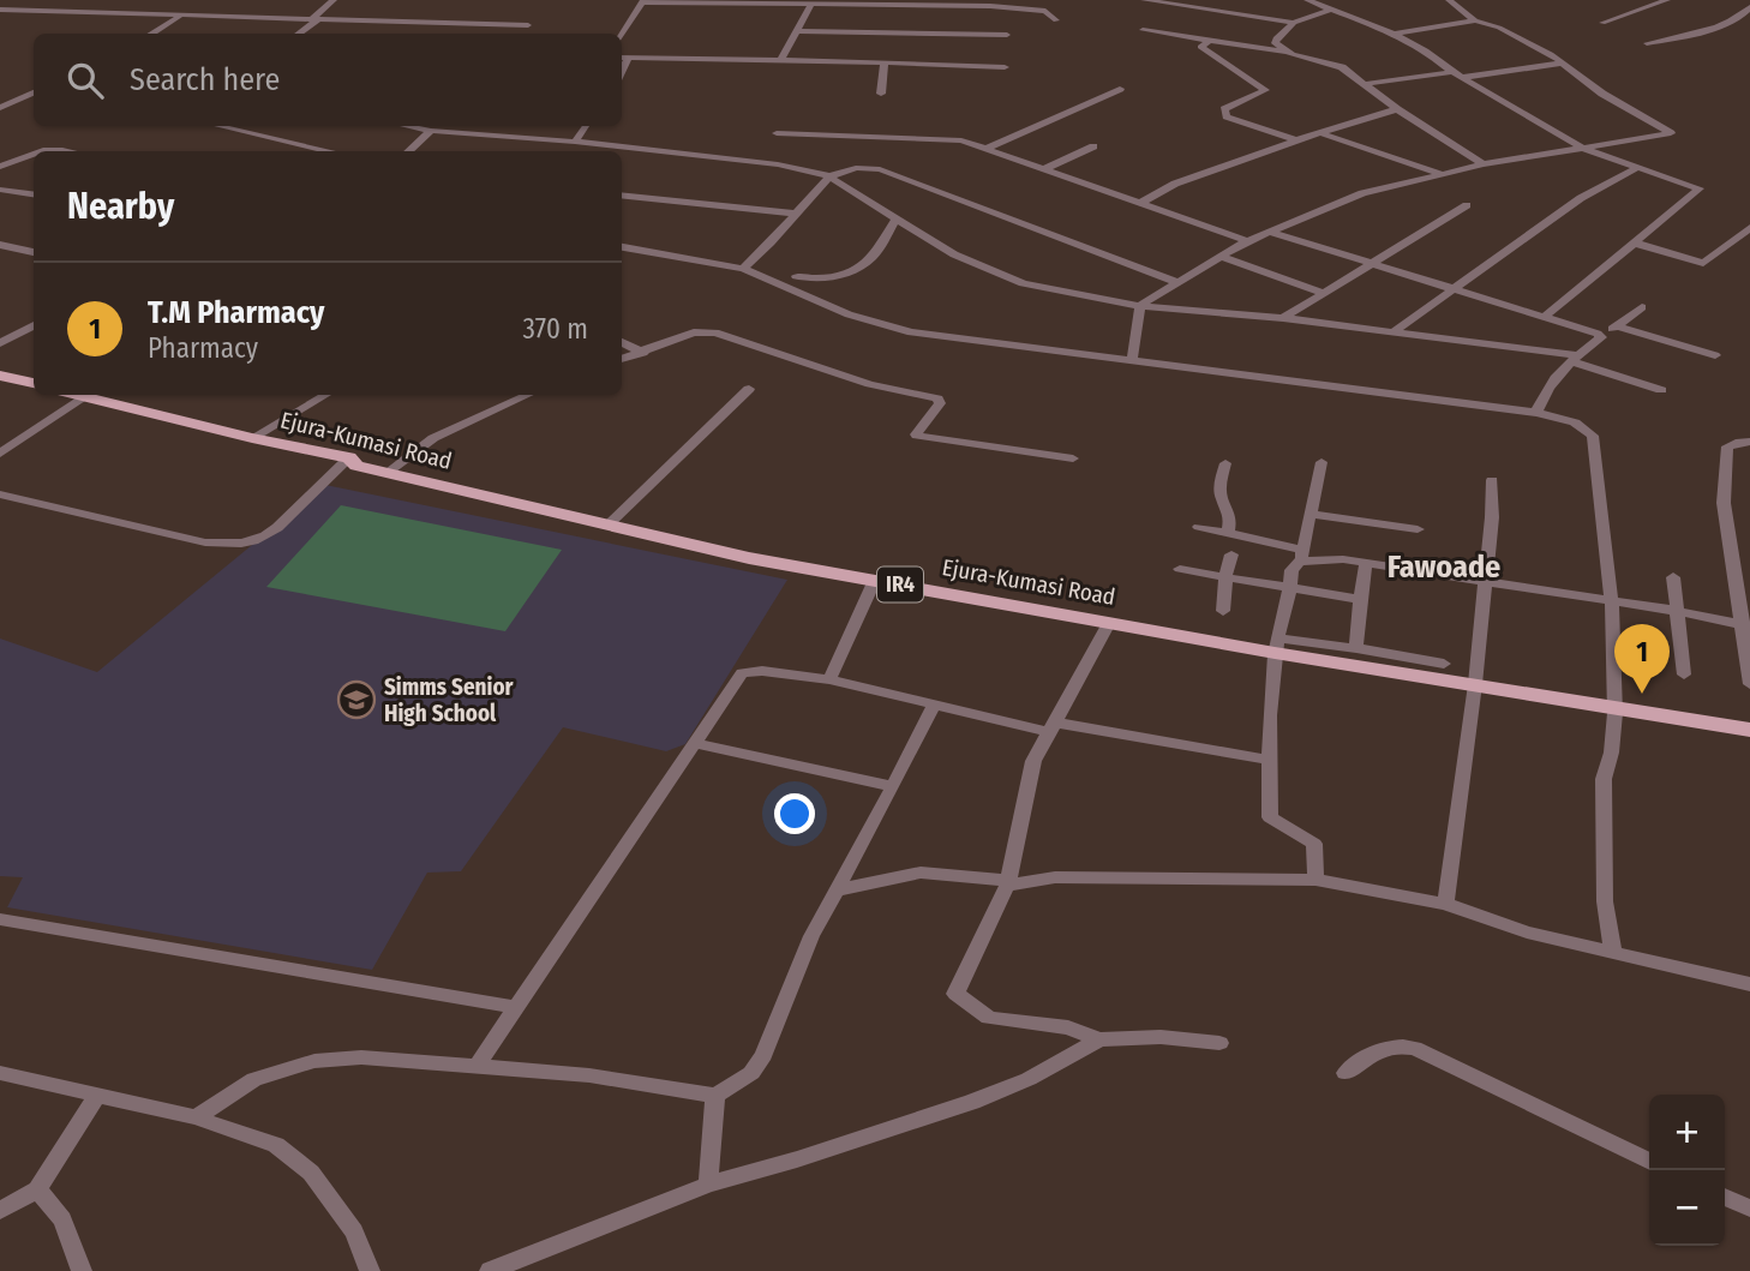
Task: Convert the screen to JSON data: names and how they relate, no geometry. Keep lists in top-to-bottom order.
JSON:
{
  "streets": {
    "main road": ["Ejura-Kumasi Road", "IR4"]
  },
  "districts": ["Fawoade"],
  "places": {
    "school or university": ["Simms Senior High School"]
  },
  "page": {
    "search": "Search here",
    "heading": "Nearby",
    "list": [
      {
        "mark": "1",
        "name": "T.M Pharmacy",
        "note": "Pharmacy",
        "value": "370 m"
      }
    ],
    "pins": "1",
    "map_buttons": ["+", "−"]
  }
}
